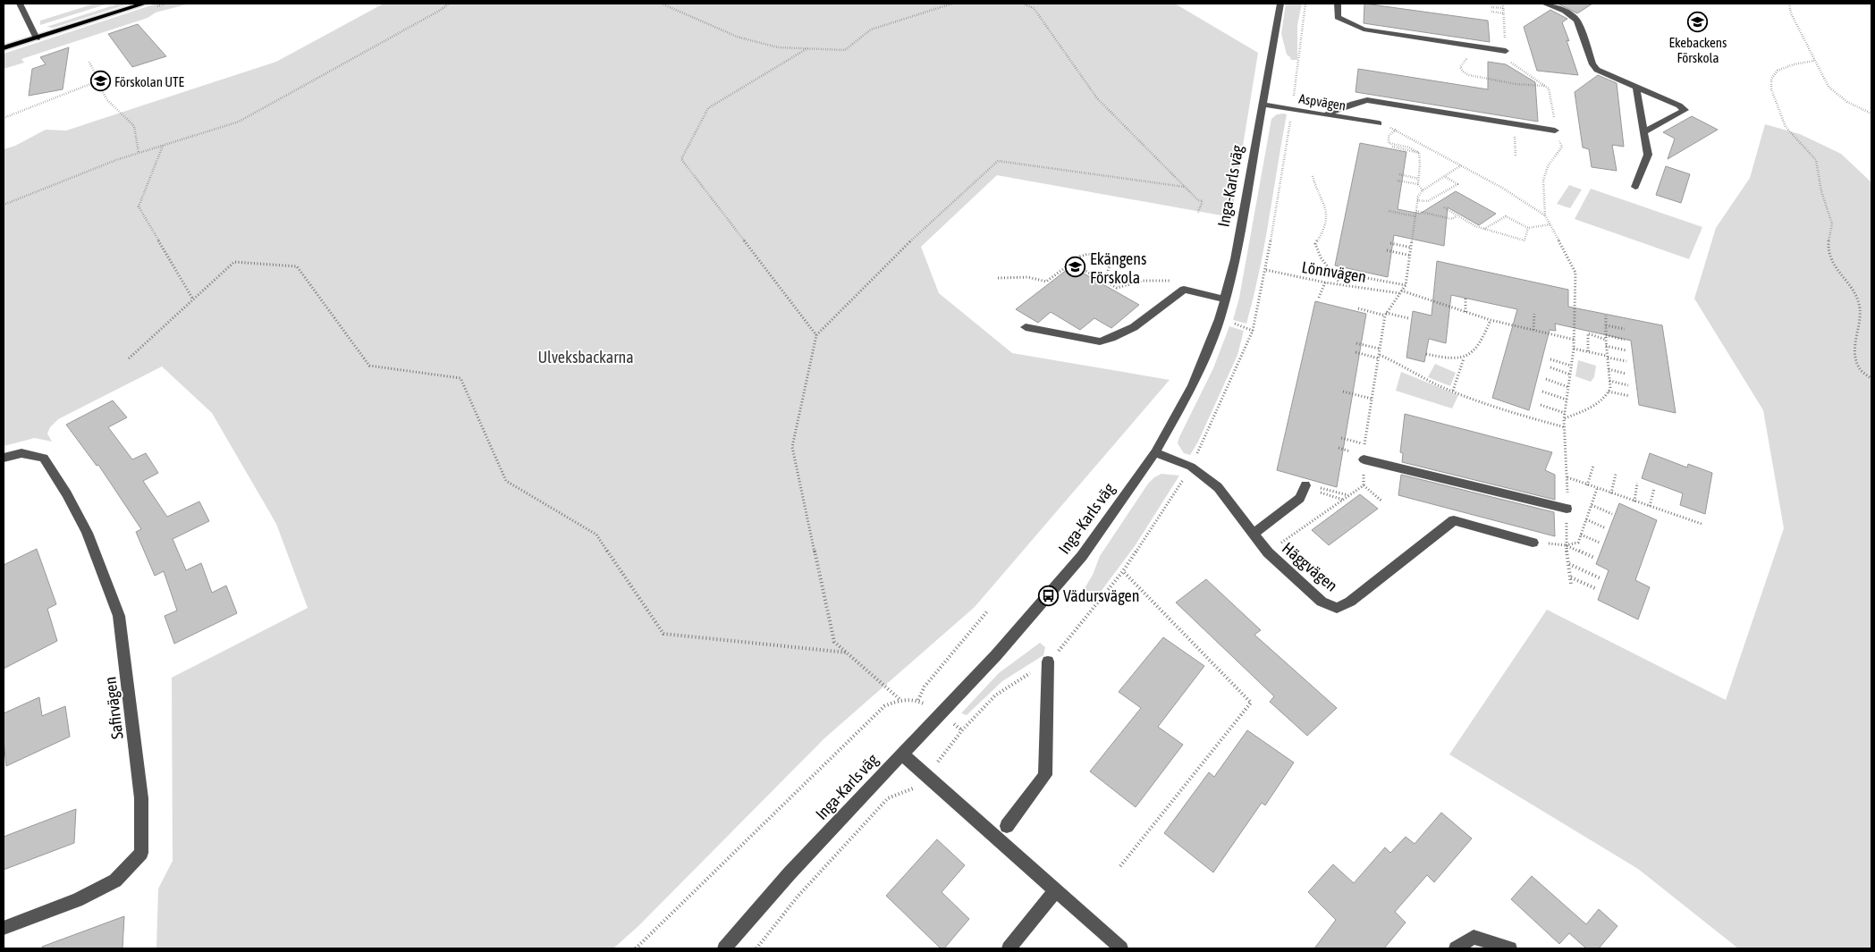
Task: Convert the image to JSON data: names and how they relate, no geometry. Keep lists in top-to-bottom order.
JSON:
{
  "streets": {
    "street": [
      "Aspvägen",
      "Inga-Karls väg",
      "Häggvägen",
      "Safirvägen"
    ],
    "path": ["Lönnvägen"]
  },
  "crossings": [
    ["Aspvägen", "Inga-Karls väg"],
    ["Inga-Karls väg", "Häggvägen"]
  ],
  "parks": ["Ulveksbackarna"],
  "places": {
    "school or university": ["Ekebackens Förskola", "Förskolan UTE", "Ekängens Förskola"],
    "bus stop": ["Vädursvägen"]
  }
}
